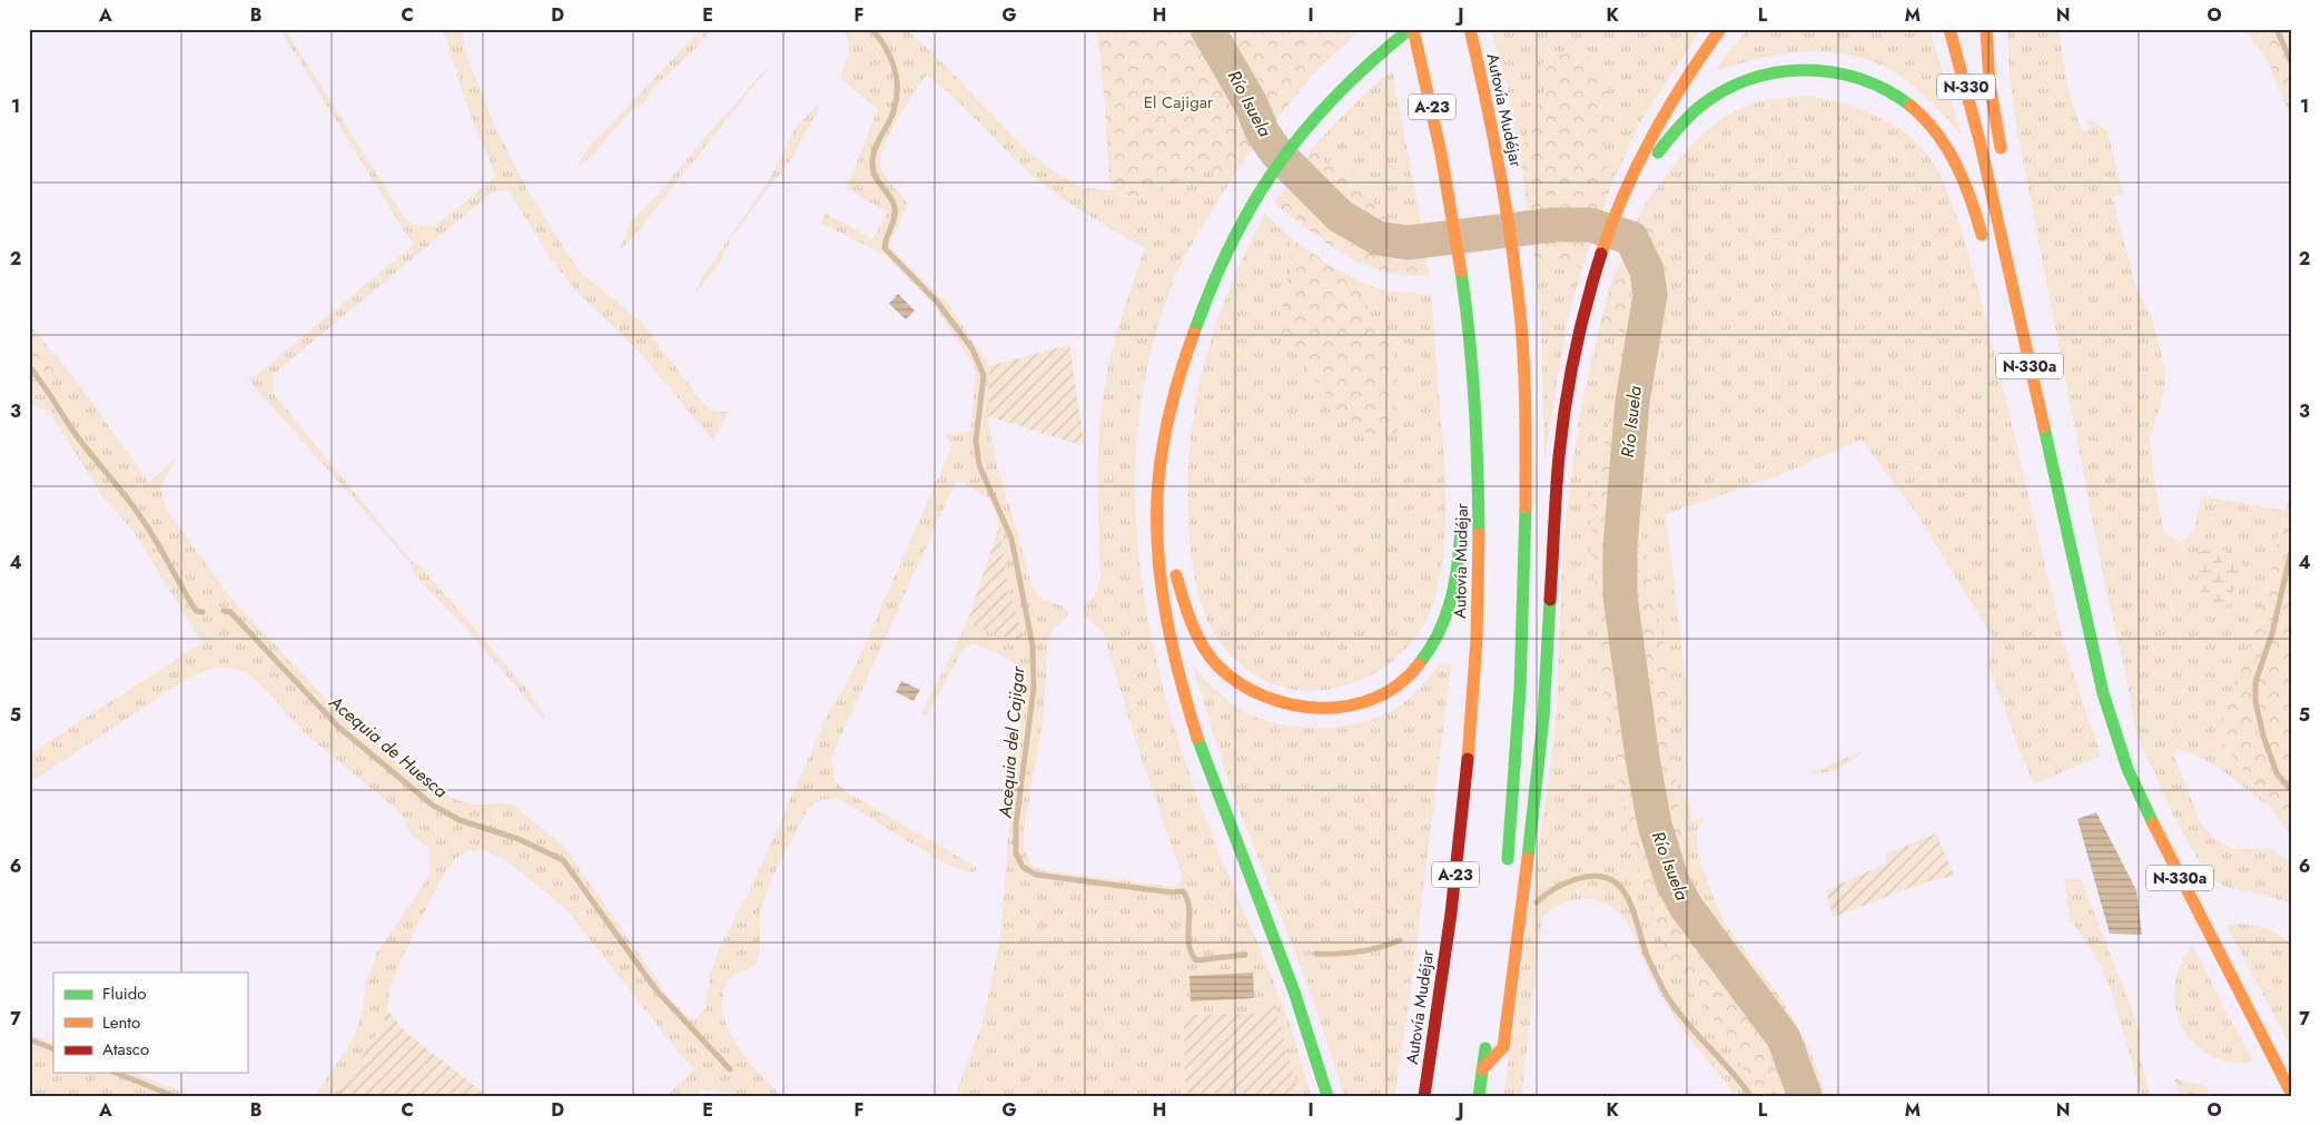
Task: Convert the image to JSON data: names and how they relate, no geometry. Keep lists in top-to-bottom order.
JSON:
{
  "streets": {
    "highway": [
      "N-330",
      "A-23",
      "Autovía Mudéjar",
      "N-330a"
    ]
  },
  "crossings": [
    ["N-330", "N-330a"]
  ],
  "water": ["Río Isuela", "Acequia del Cajigar", "Acequia de Huesca"],
  "parks": ["El Cajigar"],
  "legend": ["Fluido", "Lento", "Atasco"],
  "grid": {
    "columns": [
      "A",
      "B",
      "C",
      "D",
      "E",
      "F",
      "G",
      "H",
      "I",
      "J",
      "K",
      "L",
      "M",
      "N",
      "O"
    ],
    "rows": [
      "1",
      "2",
      "3",
      "4",
      "5",
      "6",
      "7"
    ]
  }
}
